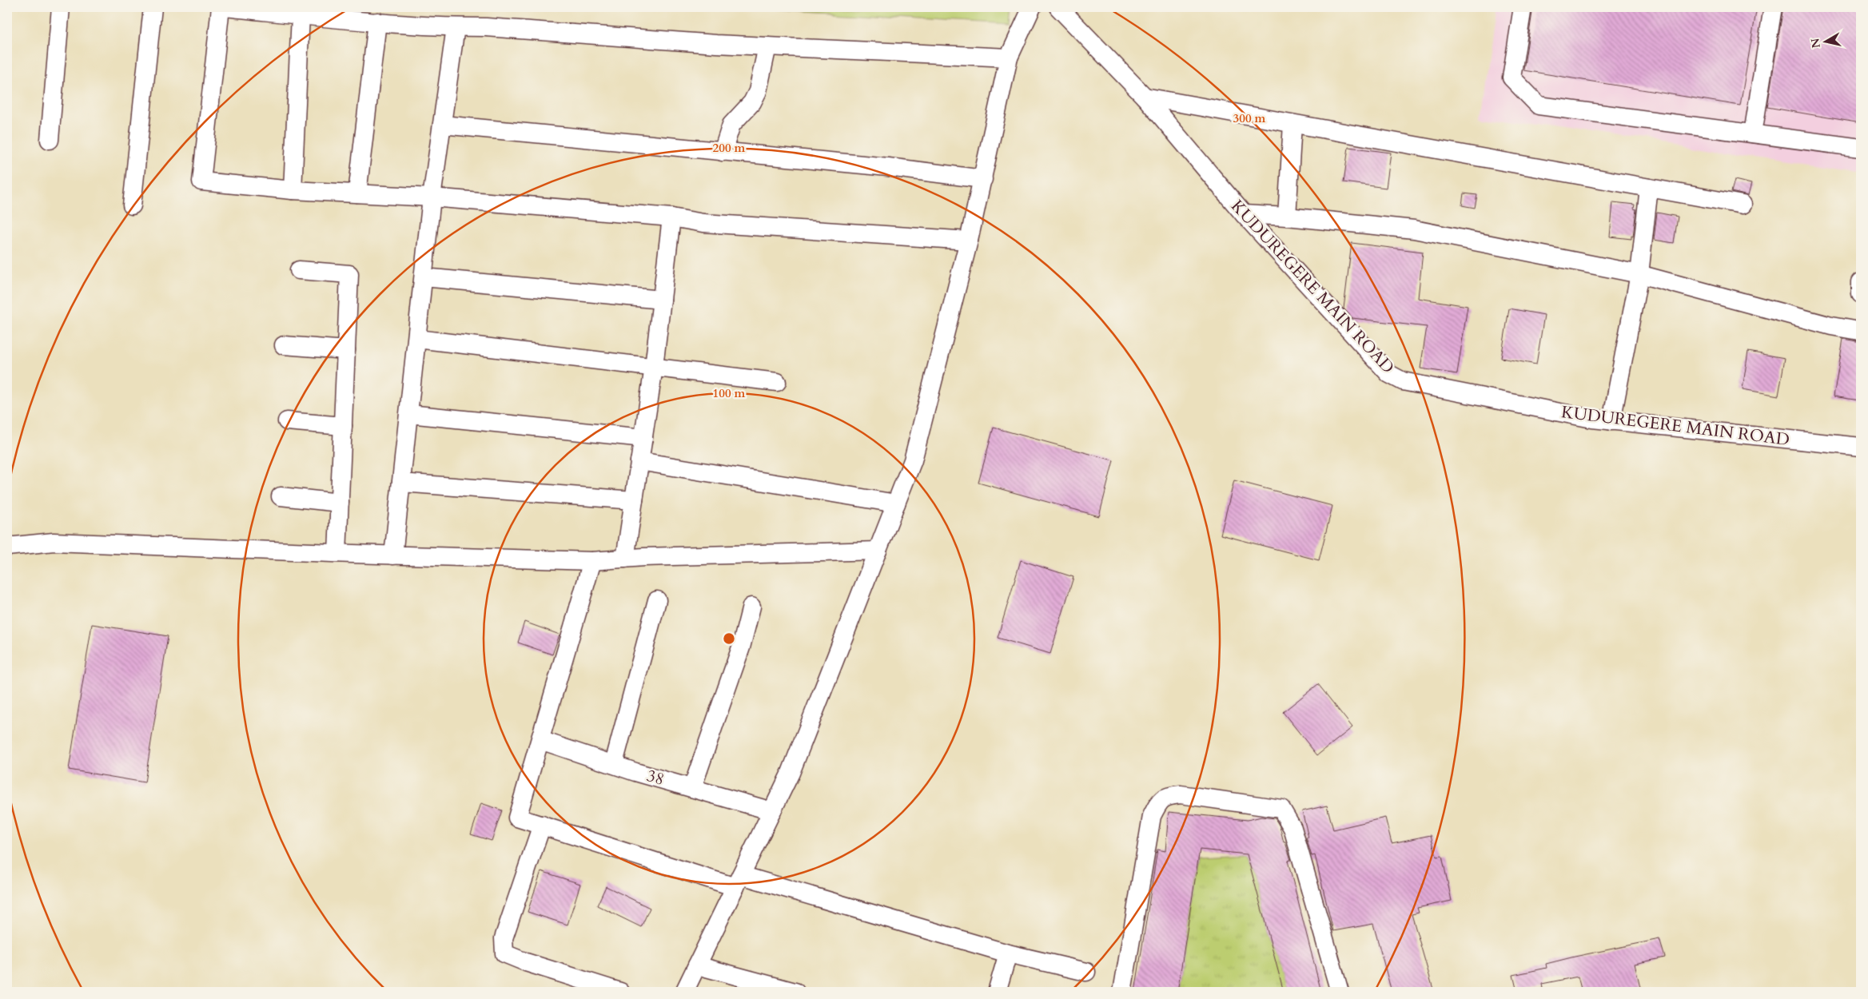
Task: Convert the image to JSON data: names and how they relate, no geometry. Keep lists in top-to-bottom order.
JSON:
{
  "streets": {
    "street": ["KUDUREGERE MAIN ROAD", "38"]
  },
  "north": "left",
  "rings": ["300 m", "200 m", "100 m"]
}
